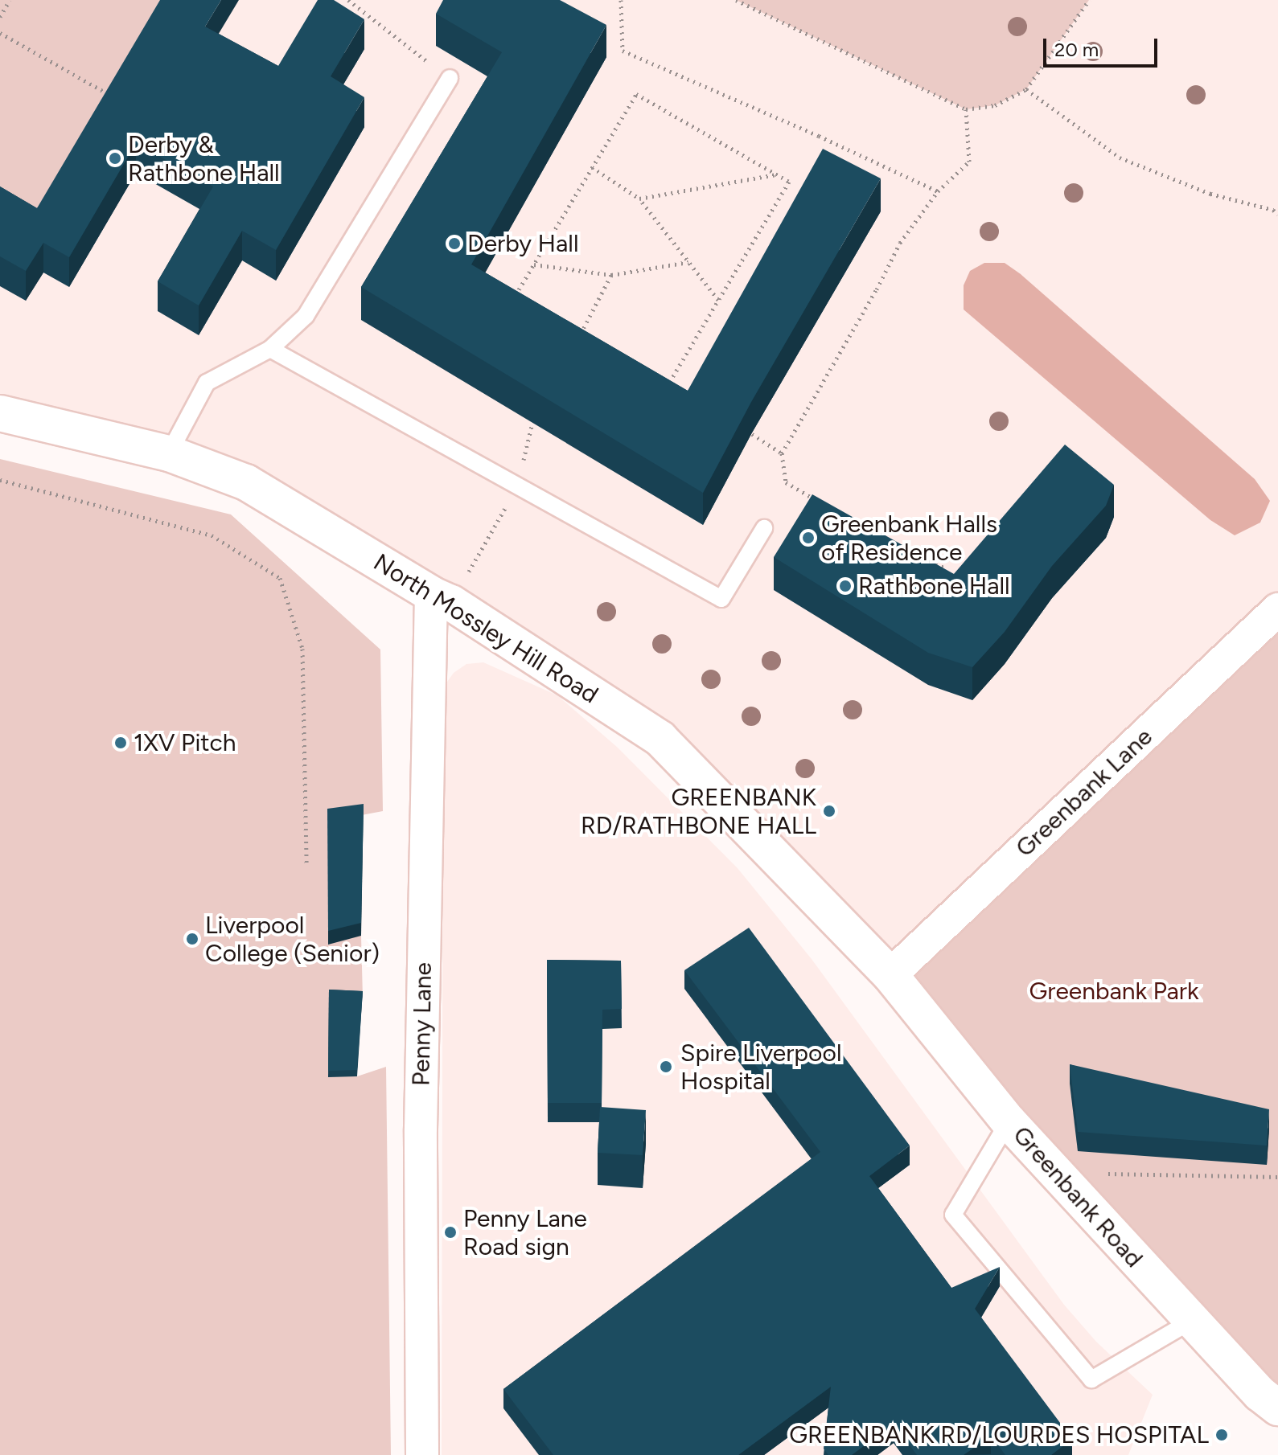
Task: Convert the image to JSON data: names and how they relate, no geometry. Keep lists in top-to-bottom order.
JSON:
{
  "streets": {
    "street": [
      "North Mossley Hill Road",
      "Greenbank Lane",
      "Penny Lane",
      "Greenbank Road"
    ]
  },
  "crossings": [
    ["North Mossley Hill Road", "Greenbank Lane"],
    ["North Mossley Hill Road", "Penny Lane"],
    ["North Mossley Hill Road", "Greenbank Road"],
    ["Greenbank Lane", "Greenbank Road"]
  ],
  "parks": ["Greenbank Park"],
  "places": [
    "Derby & Rathbone Hall",
    "Derby Hall",
    "Greenbank Halls of Residence",
    "Rathbone Hall",
    "1XV Pitch",
    "GREENBANK RD/RATHBONE HALL",
    "Liverpool College (Senior)",
    "Spire Liverpool Hospital",
    "Penny Lane Road sign",
    "GREENBANK RD/LOURDES HOSPITAL"
  ],
  "scale_bar": "20 m"
}
